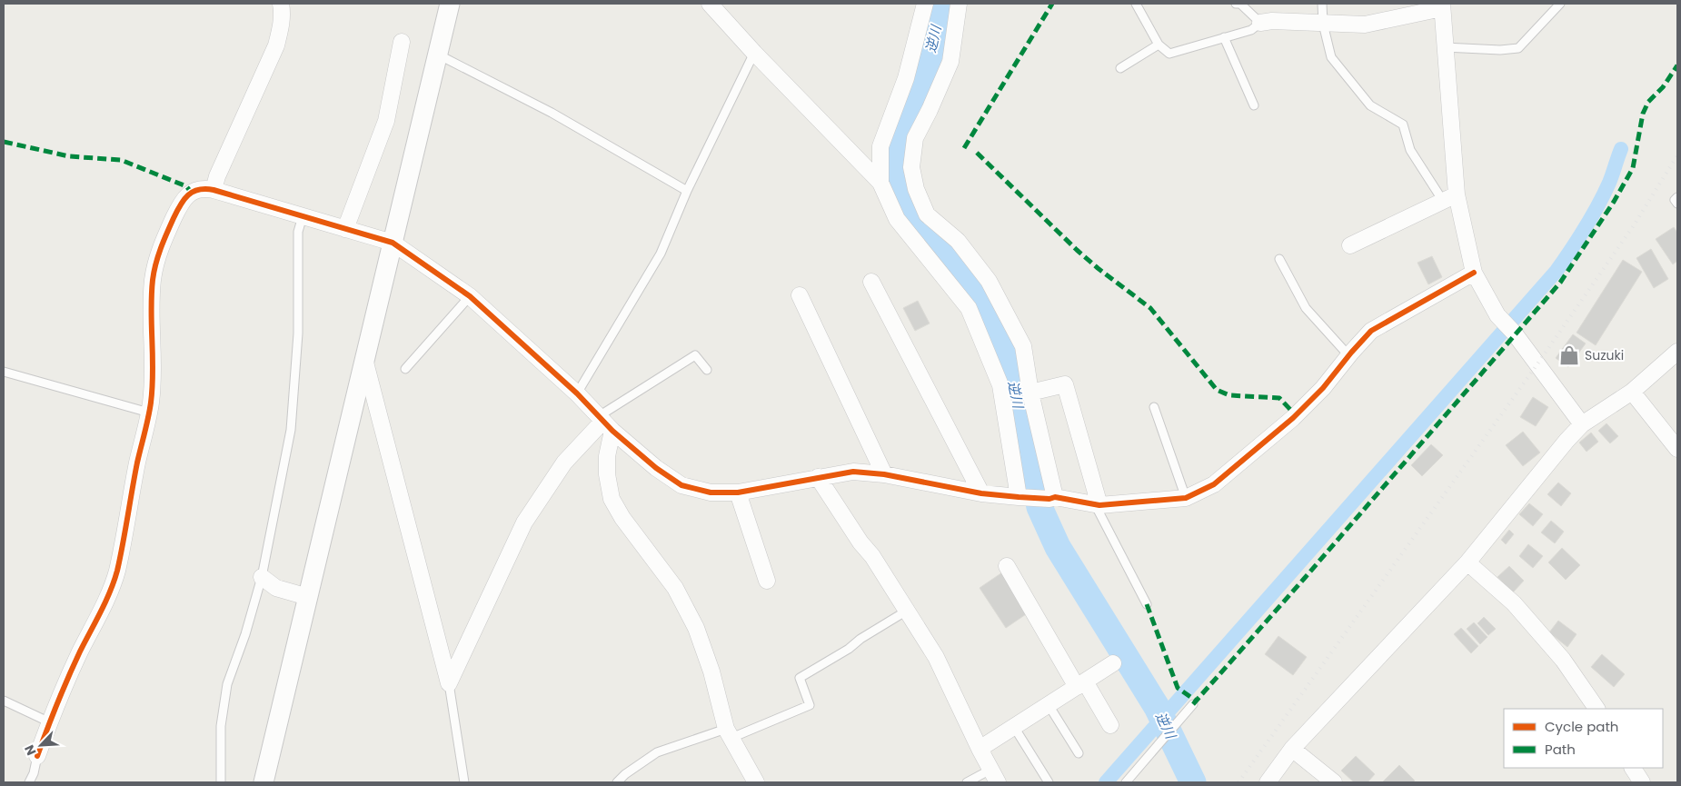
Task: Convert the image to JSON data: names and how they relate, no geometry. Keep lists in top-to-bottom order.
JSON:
{
  "water": ["逆川"],
  "places": {
    "shop": ["Suzuki"]
  },
  "legend": ["Cycle path", "Path"],
  "north": "bottom left"
}
